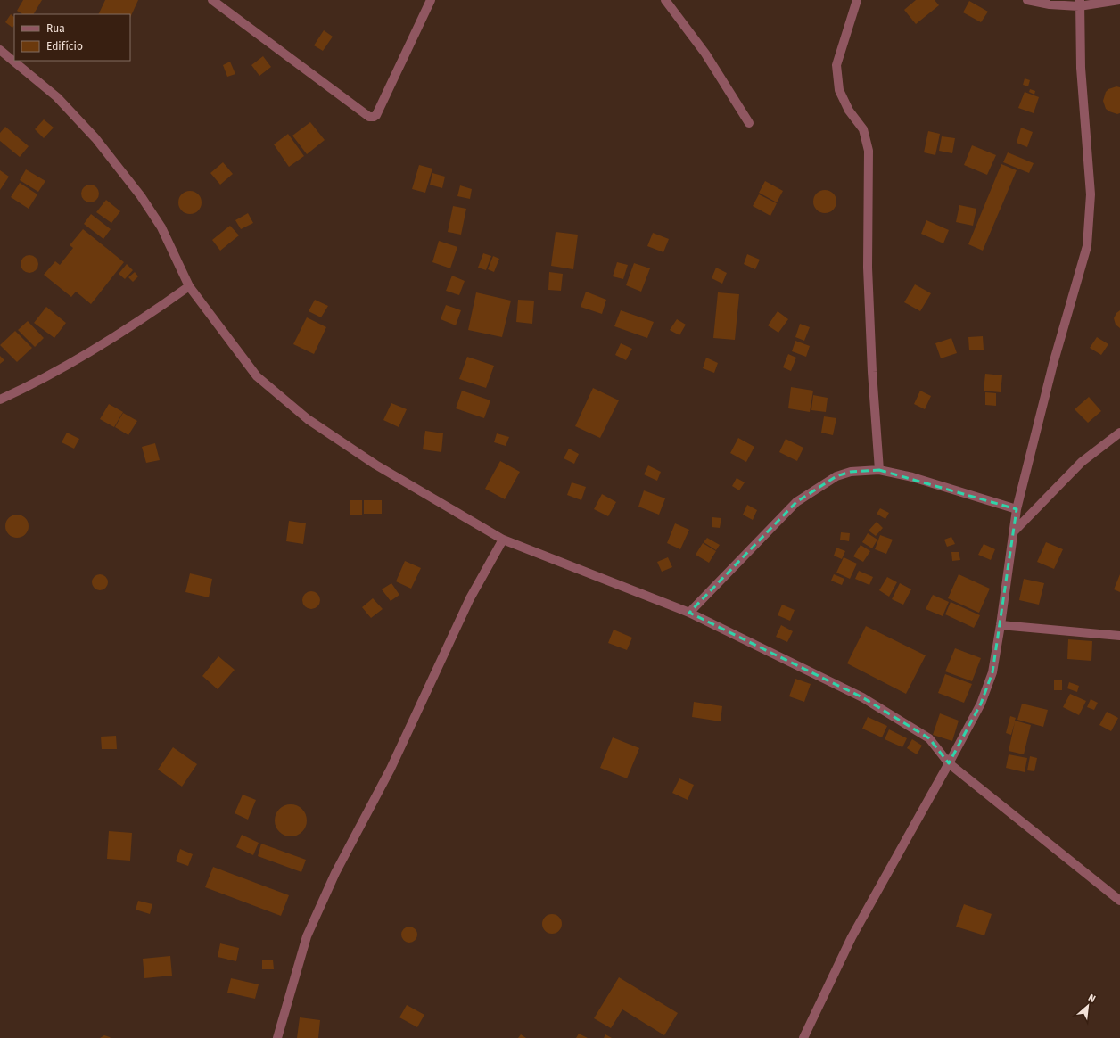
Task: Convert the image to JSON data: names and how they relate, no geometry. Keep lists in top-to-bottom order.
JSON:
{
  "legend": ["Rua", "Edifício"],
  "north": "top right"
}
